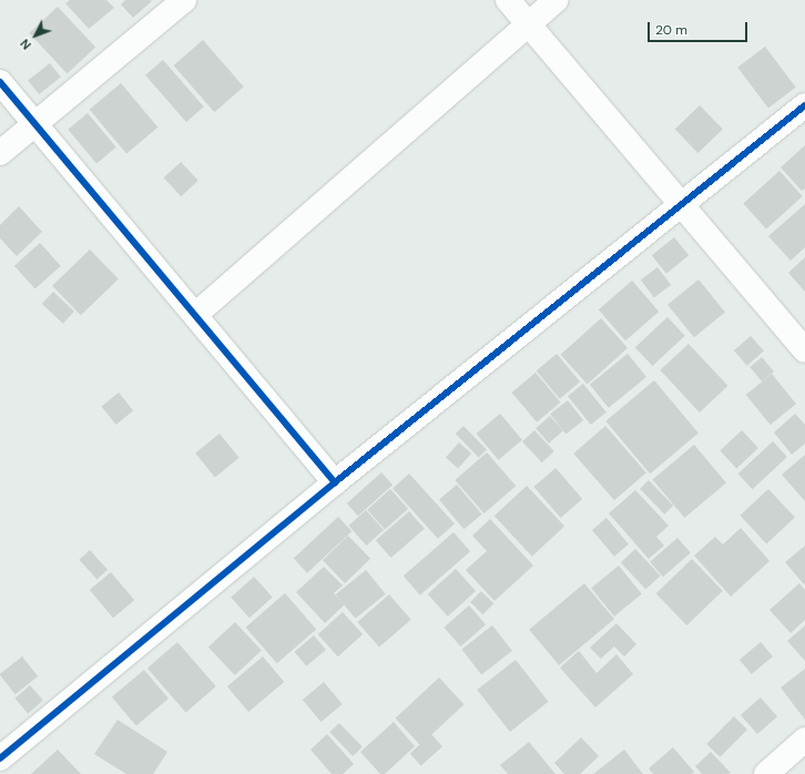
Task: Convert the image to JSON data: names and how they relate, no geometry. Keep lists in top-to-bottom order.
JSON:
{
  "scale_bar": "20 m",
  "north": "bottom left"
}
